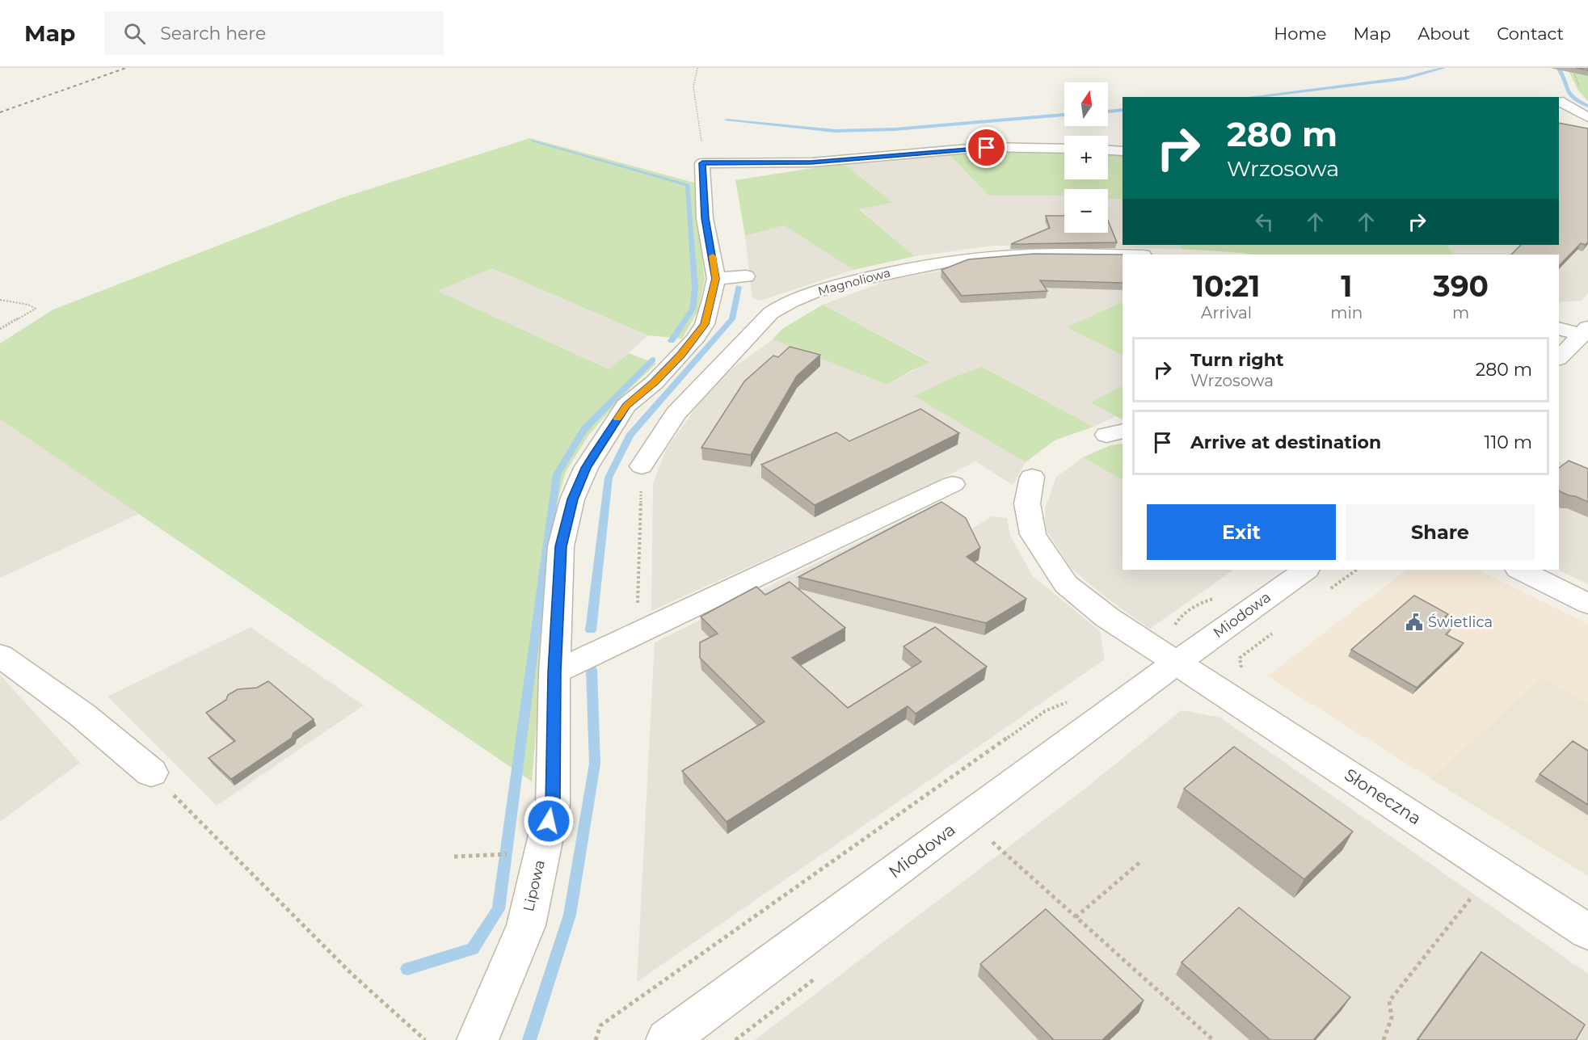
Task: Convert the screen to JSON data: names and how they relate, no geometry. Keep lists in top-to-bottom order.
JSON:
{
  "streets": {
    "street": [
      "Magnoliowa",
      "Miodowa",
      "Słoneczna",
      "Lipowa"
    ]
  },
  "crossings": [
    ["Miodowa", "Słoneczna"]
  ],
  "places": {
    "public building": ["Świetlica"]
  },
  "north": "top",
  "page": {
    "header": "Map",
    "search": "Search here",
    "nav": [
      "Home",
      "Map",
      "About",
      "Contact"
    ],
    "map_buttons": ["+", "−"],
    "turn": ["280 m", "Wrzosowa"],
    "eta": [
      "10:21",
      "Arrival",
      "1",
      "min",
      "390",
      "m"
    ],
    "list": [
      {
        "name": "Turn right",
        "note": "Wrzosowa",
        "value": "280 m"
      },
      {
        "name": "Arrive at destination",
        "value": "110 m"
      }
    ],
    "buttons": ["Exit", "Share"]
  }
}
